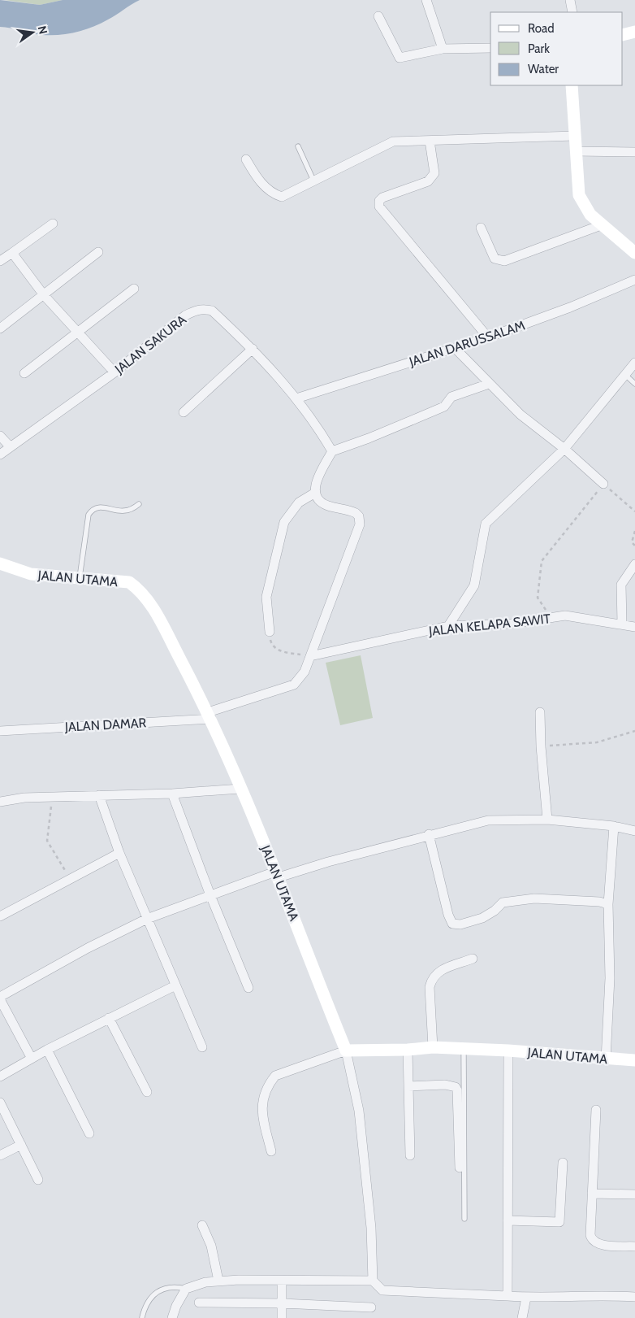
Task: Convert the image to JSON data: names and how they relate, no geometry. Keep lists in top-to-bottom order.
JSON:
{
  "streets": {
    "street": [
      "JALAN DARUSSALAM",
      "JALAN SAKURA",
      "JALAN UTAMA",
      "JALAN KELAPA SAWIT",
      "JALAN DAMAR"
    ]
  },
  "crossings": [
    ["JALAN DARUSSALAM", "JALAN SAKURA"],
    ["JALAN UTAMA", "JALAN DAMAR"],
    ["JALAN KELAPA SAWIT", "JALAN DAMAR"]
  ],
  "legend": ["Road", "Park", "Water"],
  "north": "right"
}
